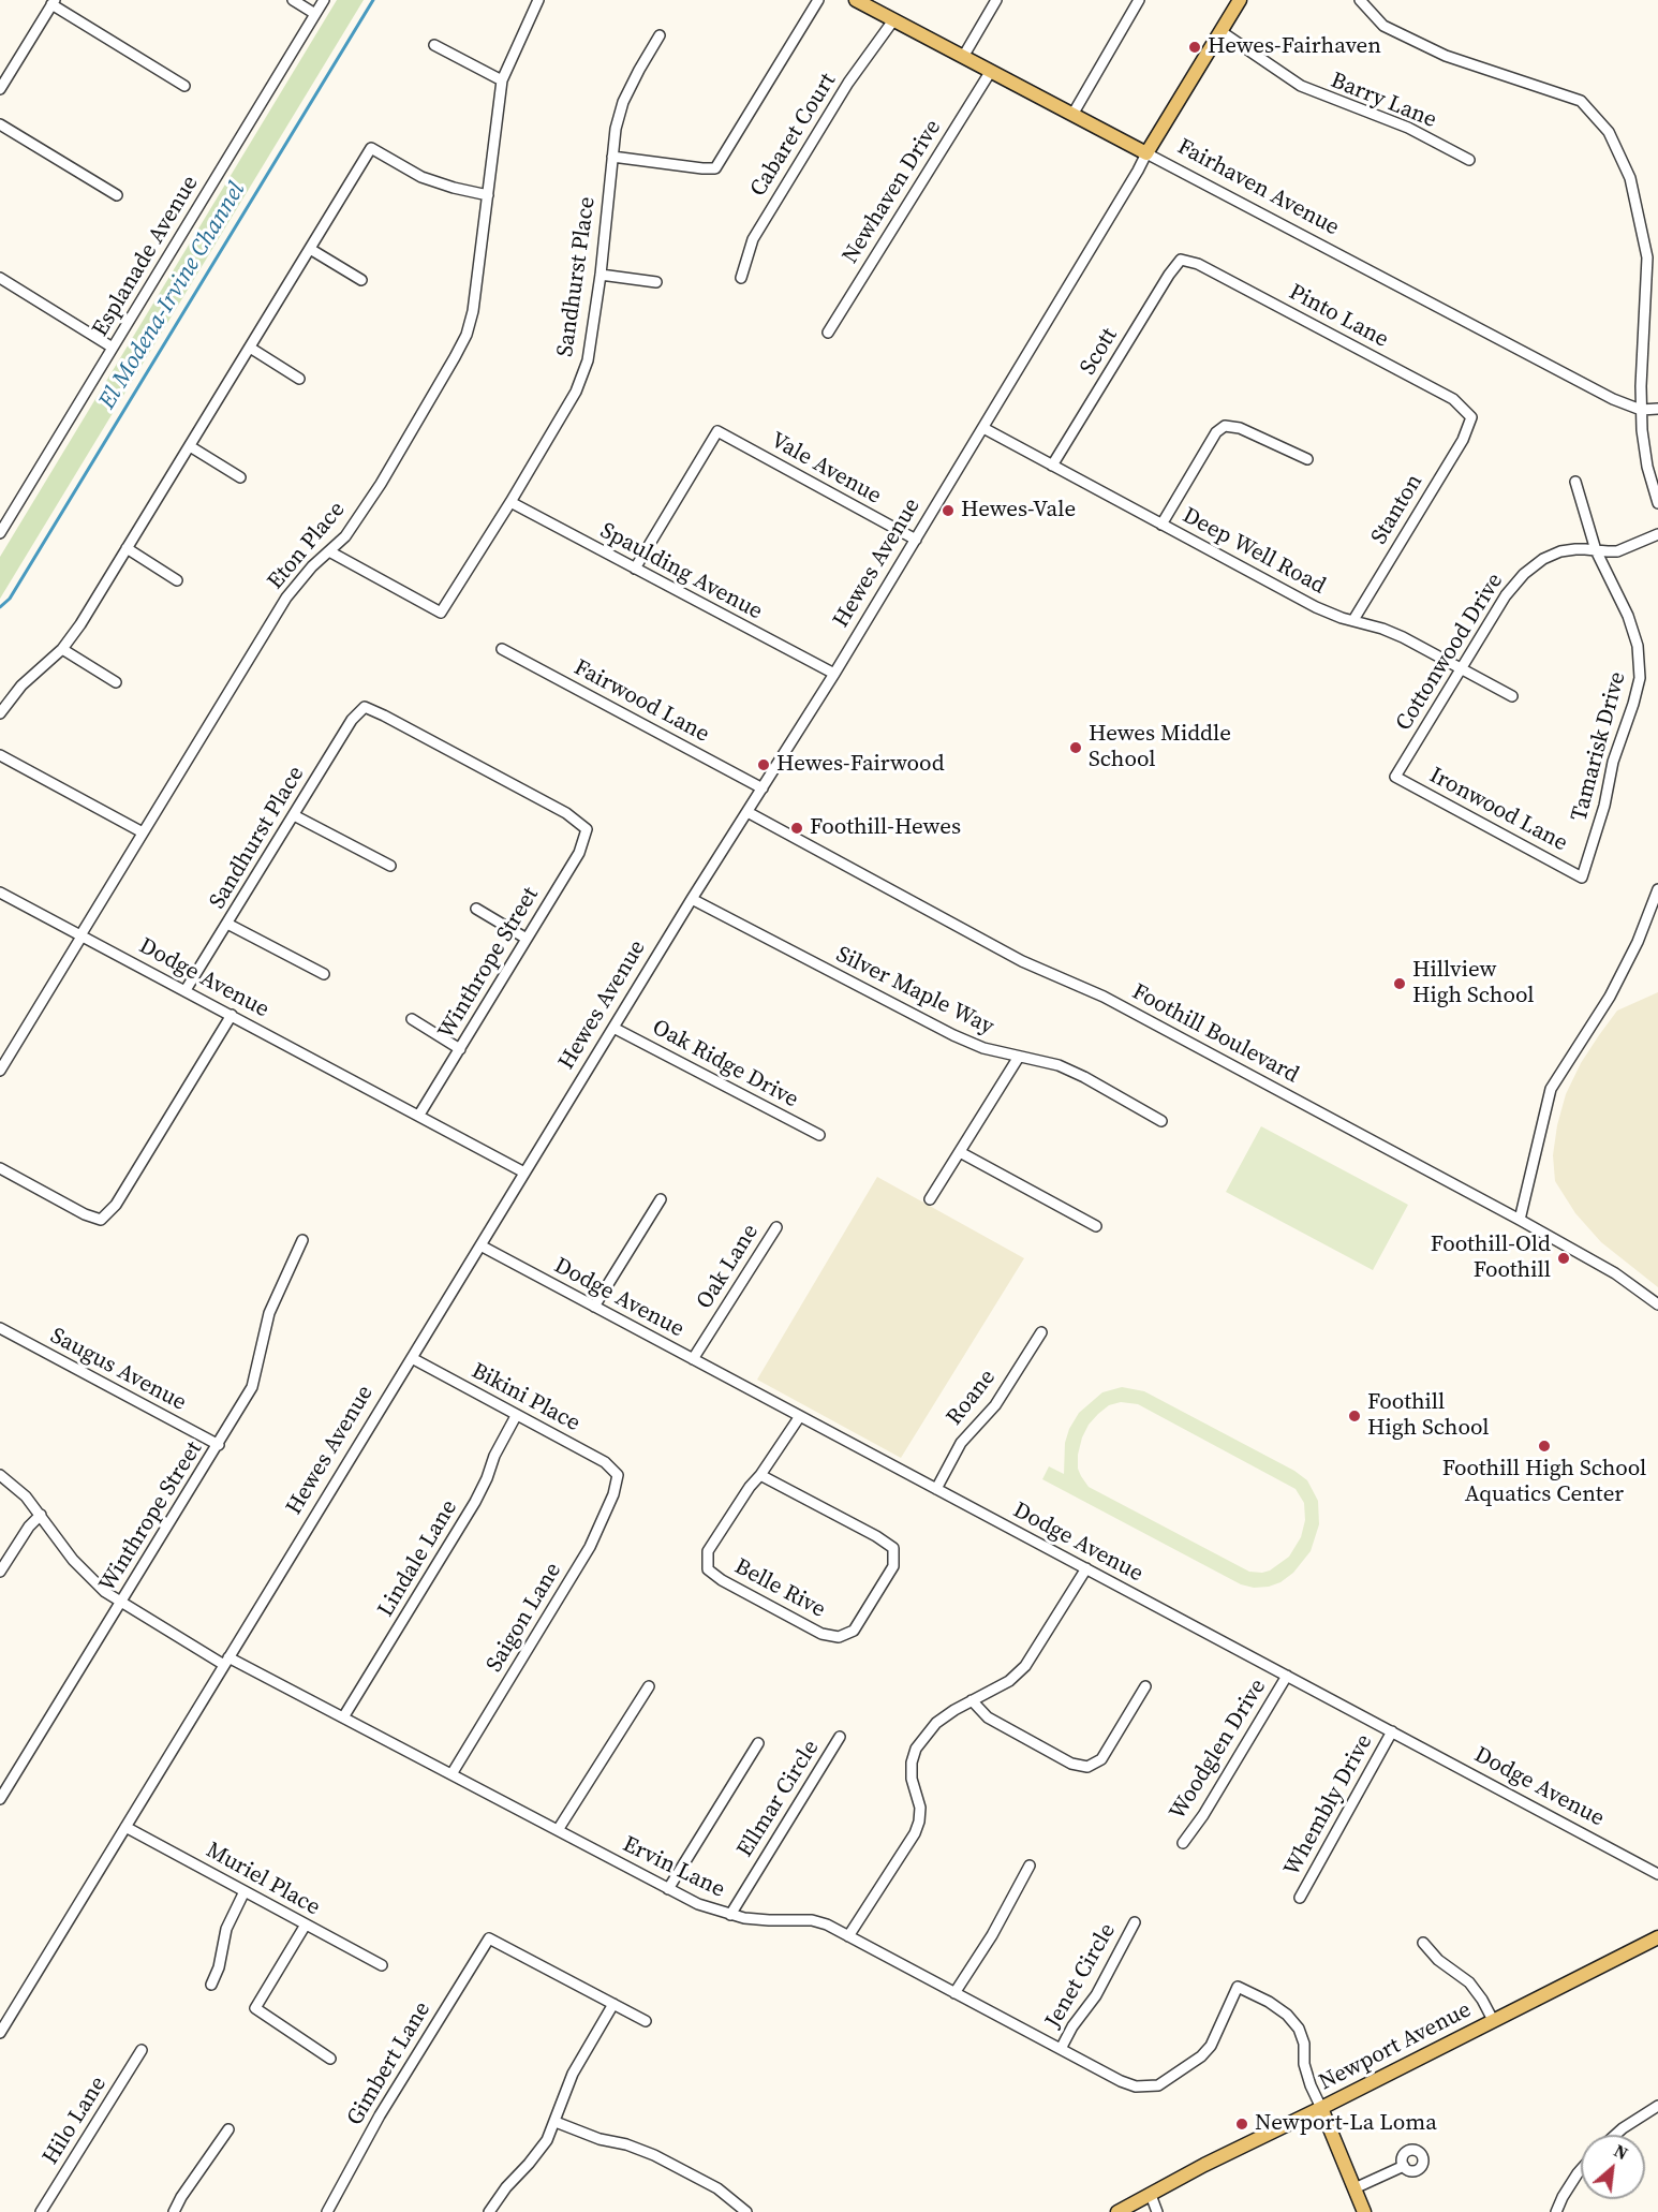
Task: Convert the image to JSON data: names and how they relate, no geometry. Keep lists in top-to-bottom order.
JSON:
{
  "streets": {
    "main road": ["Fairhaven Avenue", "Hewes Avenue", "Newport Avenue"],
    "street": [
      "Barry Lane",
      "Cabaret Court",
      "Newhaven Drive",
      "Esplanade Avenue",
      "Sandhurst Place",
      "Pinto Lane",
      "Scott",
      "Vale Avenue",
      "Stanton",
      "Eton Place",
      "Deep Well Road",
      "Spaulding Avenue",
      "Cottonwood Drive",
      "Fairwood Lane",
      "Tamarisk Drive",
      "Ironwood Lane",
      "Winthrope Street",
      "Dodge Avenue",
      "Silver Maple Way",
      "Foothill Boulevard",
      "Oak Ridge Drive",
      "Oak Lane",
      "Saugus Avenue",
      "Bikini Place",
      "Roane",
      "Lindale Lane",
      "Belle Rive",
      "Saigon Lane",
      "Woodglen Drive",
      "Ellmar Circle",
      "Whembly Drive",
      "Ervin Lane",
      "Muriel Place",
      "Jenet Circle",
      "Gimbert Lane",
      "Hilo Lane"
    ]
  },
  "crossings": [
    ["Barry Lane", "Hewes Avenue"],
    ["Cabaret Court", "Fairhaven Avenue"],
    ["Fairhaven Avenue", "Newhaven Drive"],
    ["Fairhaven Avenue", "Hewes Avenue"],
    ["Sandhurst Place", "Eton Place"],
    ["Sandhurst Place", "Spaulding Avenue"],
    ["Sandhurst Place", "Winthrope Street"],
    ["Sandhurst Place", "Dodge Avenue"],
    ["Pinto Lane", "Scott"],
    ["Pinto Lane", "Stanton"],
    ["Scott", "Deep Well Road"],
    ["Vale Avenue", "Hewes Avenue"],
    ["Vale Avenue", "Spaulding Avenue"],
    ["Stanton", "Deep Well Road"],
    ["Eton Place", "Dodge Avenue"],
    ["Deep Well Road", "Hewes Avenue"],
    ["Deep Well Road", "Cottonwood Drive"],
    ["Hewes Avenue", "Spaulding Avenue"],
    ["Hewes Avenue", "Fairwood Lane"],
    ["Hewes Avenue", "Dodge Avenue"],
    ["Hewes Avenue", "Silver Maple Way"],
    ["Hewes Avenue", "Foothill Boulevard"],
    ["Hewes Avenue", "Oak Ridge Drive"],
    ["Hewes Avenue", "Bikini Place"],
    ["Hewes Avenue", "Ervin Lane"],
    ["Hewes Avenue", "Muriel Place"],
    ["Cottonwood Drive", "Tamarisk Drive"],
    ["Cottonwood Drive", "Ironwood Lane"],
    ["Tamarisk Drive", "Ironwood Lane"],
    ["Winthrope Street", "Dodge Avenue"],
    ["Winthrope Street", "Saugus Avenue"],
    ["Winthrope Street", "Ervin Lane"],
    ["Dodge Avenue", "Oak Lane"],
    ["Dodge Avenue", "Roane"],
    ["Dodge Avenue", "Belle Rive"],
    ["Dodge Avenue", "Woodglen Drive"],
    ["Dodge Avenue", "Whembly Drive"],
    ["Bikini Place", "Lindale Lane"],
    ["Bikini Place", "Saigon Lane"],
    ["Lindale Lane", "Ervin Lane"],
    ["Saigon Lane", "Ervin Lane"],
    ["Ellmar Circle", "Ervin Lane"],
    ["Ervin Lane", "Jenet Circle"],
    ["Ervin Lane", "Newport Avenue"]
  ],
  "water": ["El Modena-Irvine Channel"],
  "places": [
    "Hewes-Fairhaven",
    "Hewes-Vale",
    "Hewes Middle School",
    "Hewes-Fairwood",
    "Foothill-Hewes",
    "Hillview High School",
    "Foothill-Old Foothill",
    "Foothill High School",
    "Foothill High School Aquatics Center",
    "Newport-La Loma"
  ],
  "north": "top right"
}
